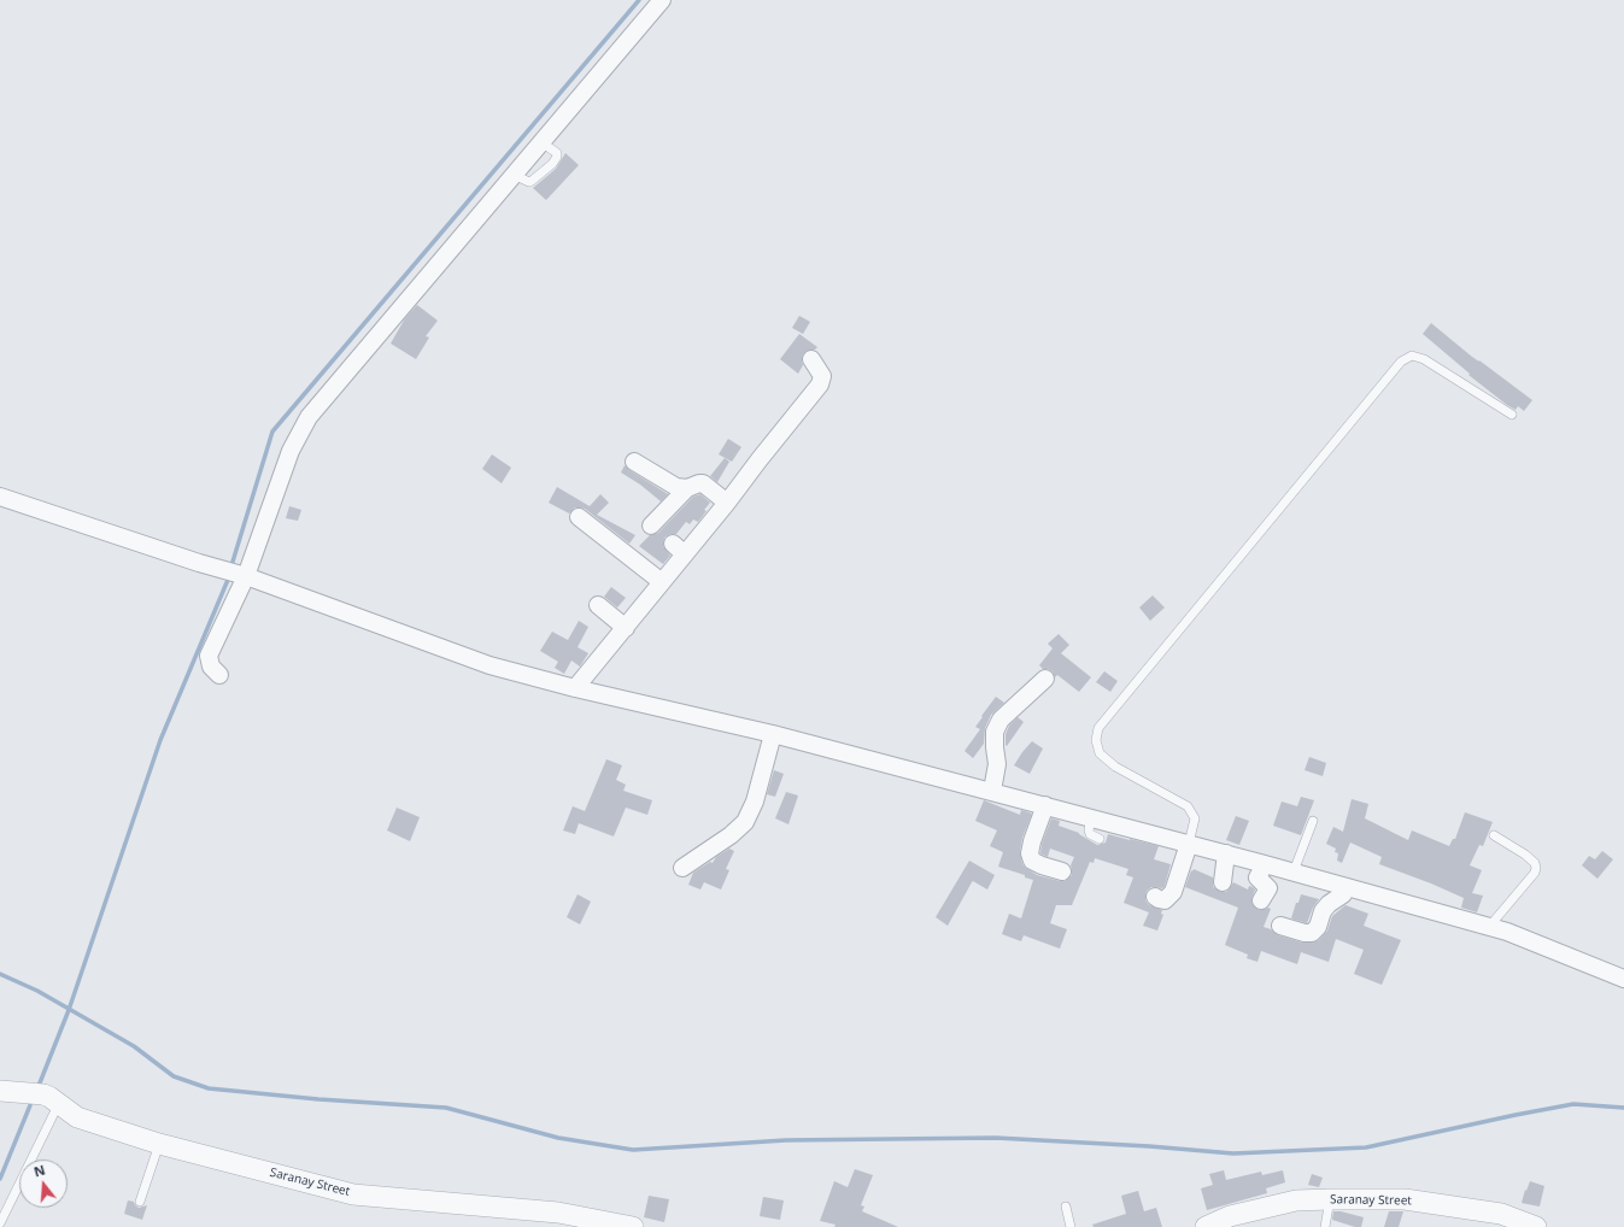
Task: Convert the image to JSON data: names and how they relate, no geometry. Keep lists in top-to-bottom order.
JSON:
{
  "streets": {
    "street": ["Saranay Street"]
  },
  "north": "top"
}
